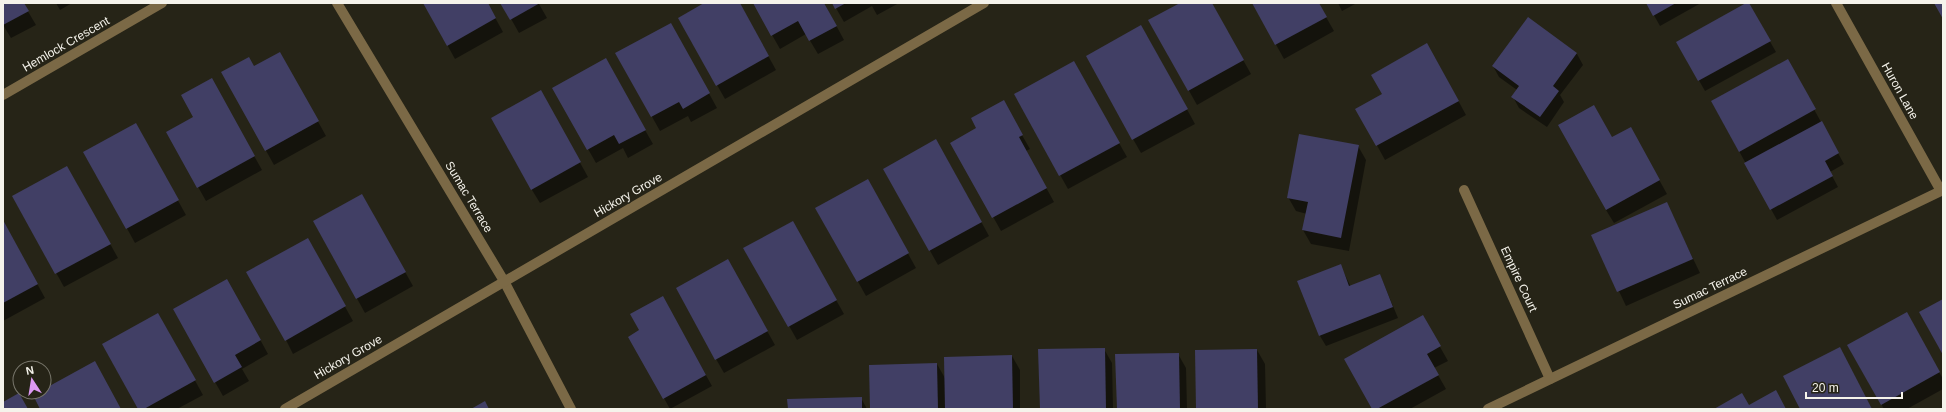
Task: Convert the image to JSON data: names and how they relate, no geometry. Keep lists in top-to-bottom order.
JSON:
{
  "streets": {
    "street": [
      "Hemlock Crescent",
      "Huron Lane",
      "Hickory Grove",
      "Sumac Terrace",
      "Empire Court"
    ]
  },
  "crossings": [
    ["Huron Lane", "Sumac Terrace"],
    ["Hickory Grove", "Sumac Terrace"],
    ["Sumac Terrace", "Empire Court"]
  ],
  "scale_bar": "20 m",
  "north": "top"
}
